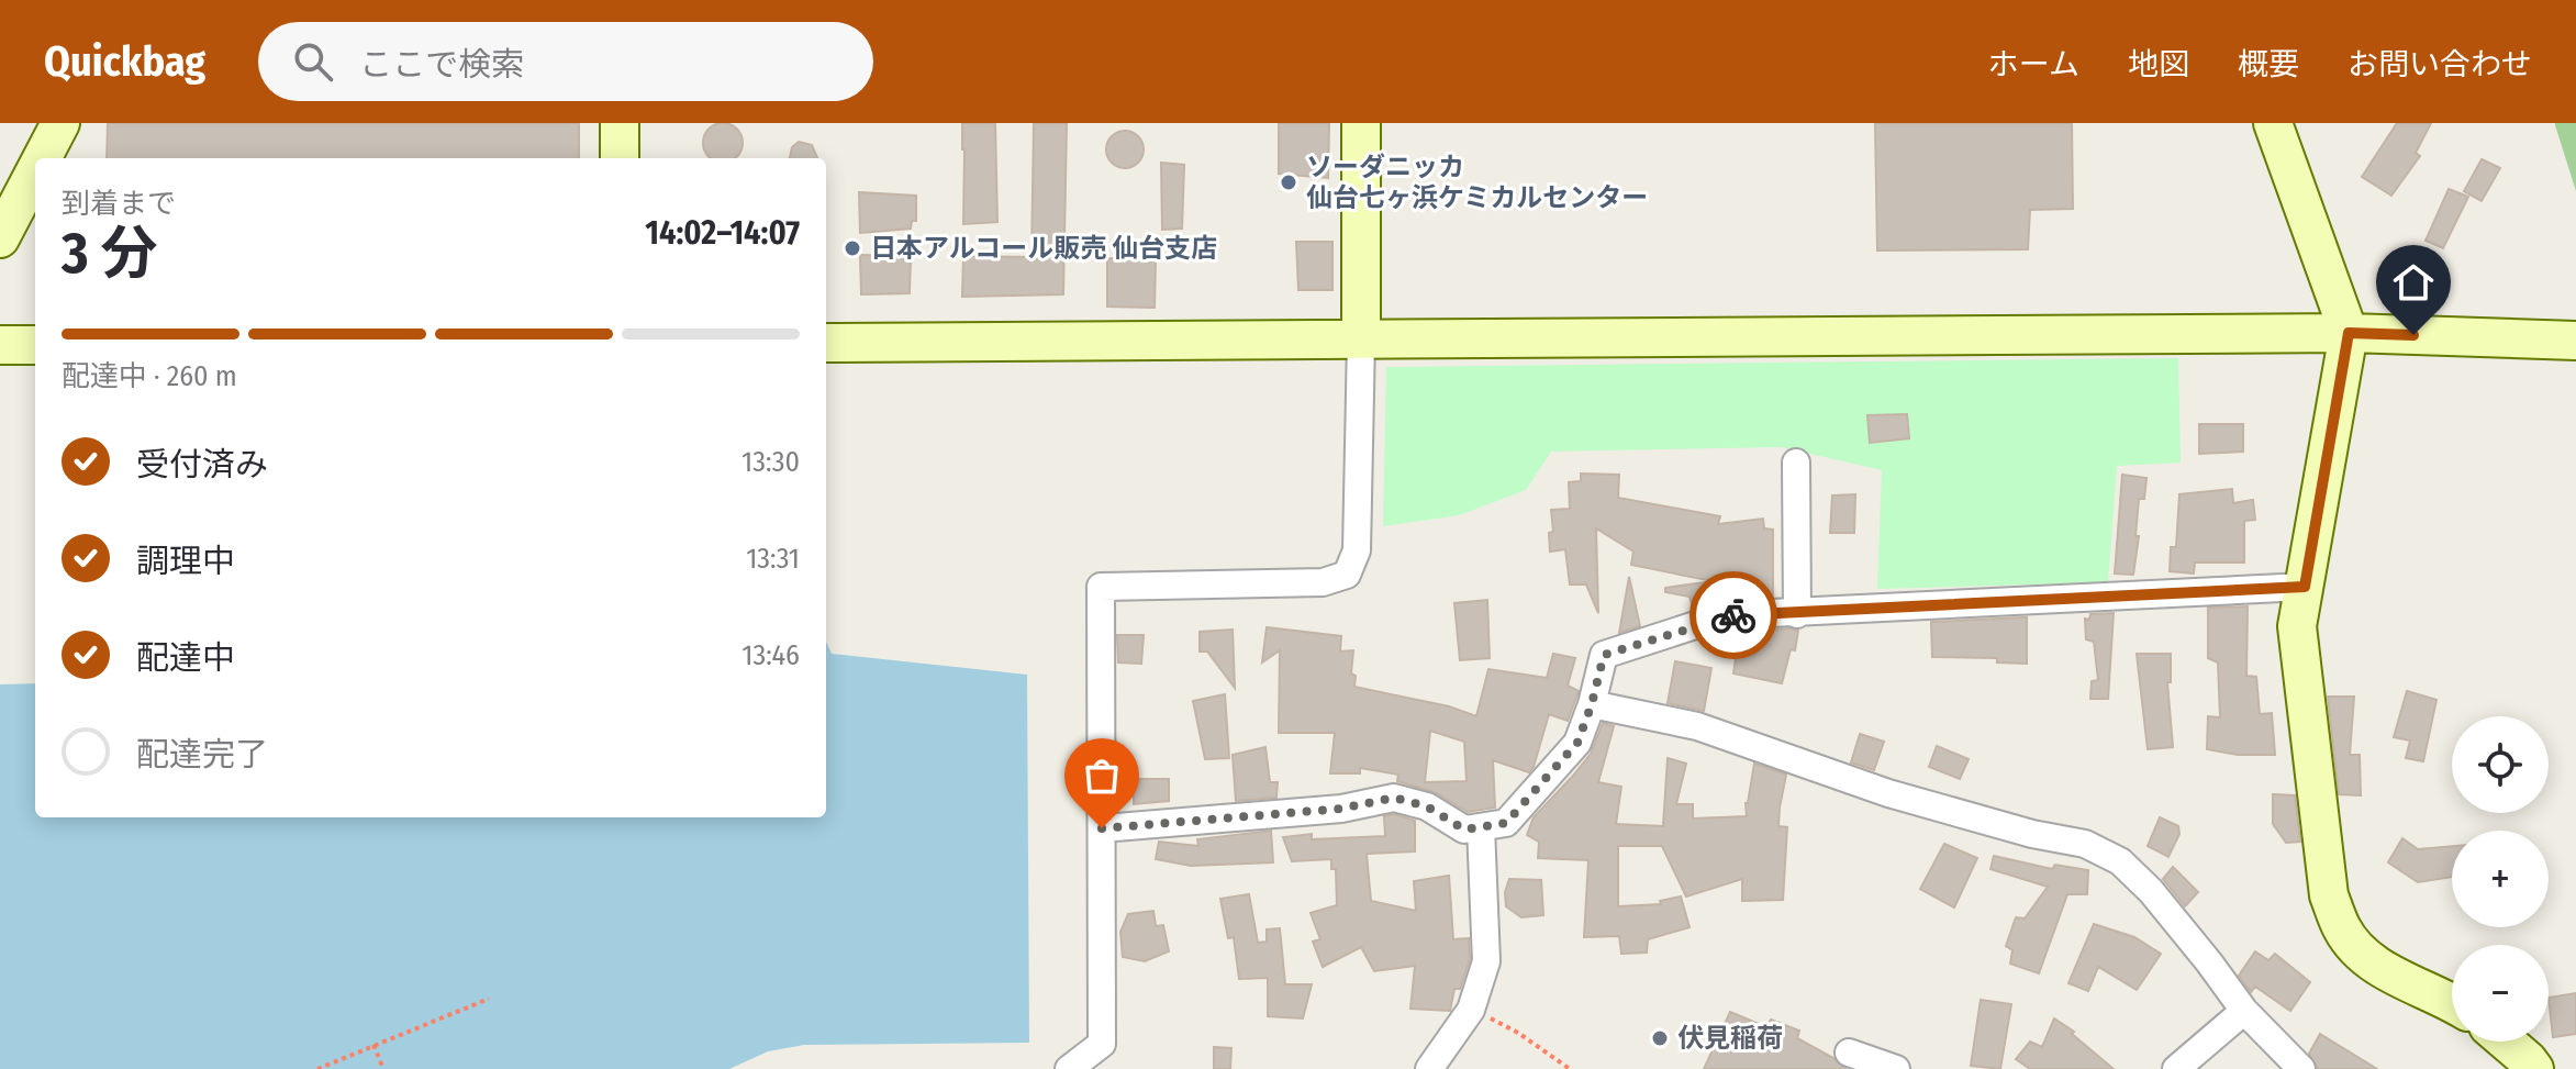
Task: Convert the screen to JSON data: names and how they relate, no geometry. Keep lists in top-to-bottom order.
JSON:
{
  "places": ["ソーダニッカ 仙台七ヶ浜ケミカルセンター", "日本アルコール販売 仙台支店", "伏見稲荷"],
  "page": {
    "header": "Quickbag",
    "search": "ここで検索",
    "nav": [
      "ホーム",
      "地図",
      "概要",
      "お問い合わせ"
    ],
    "heading": ["3 分", "到着まで", "14:02–14:07"],
    "bar": "配達中 · 260 m",
    "list": [
      ["受付済み", "13:30"],
      ["調理中", "13:31"],
      ["配達中", "13:46"],
      "配達完了"
    ],
    "map_buttons": ["+", "−"]
  }
}
